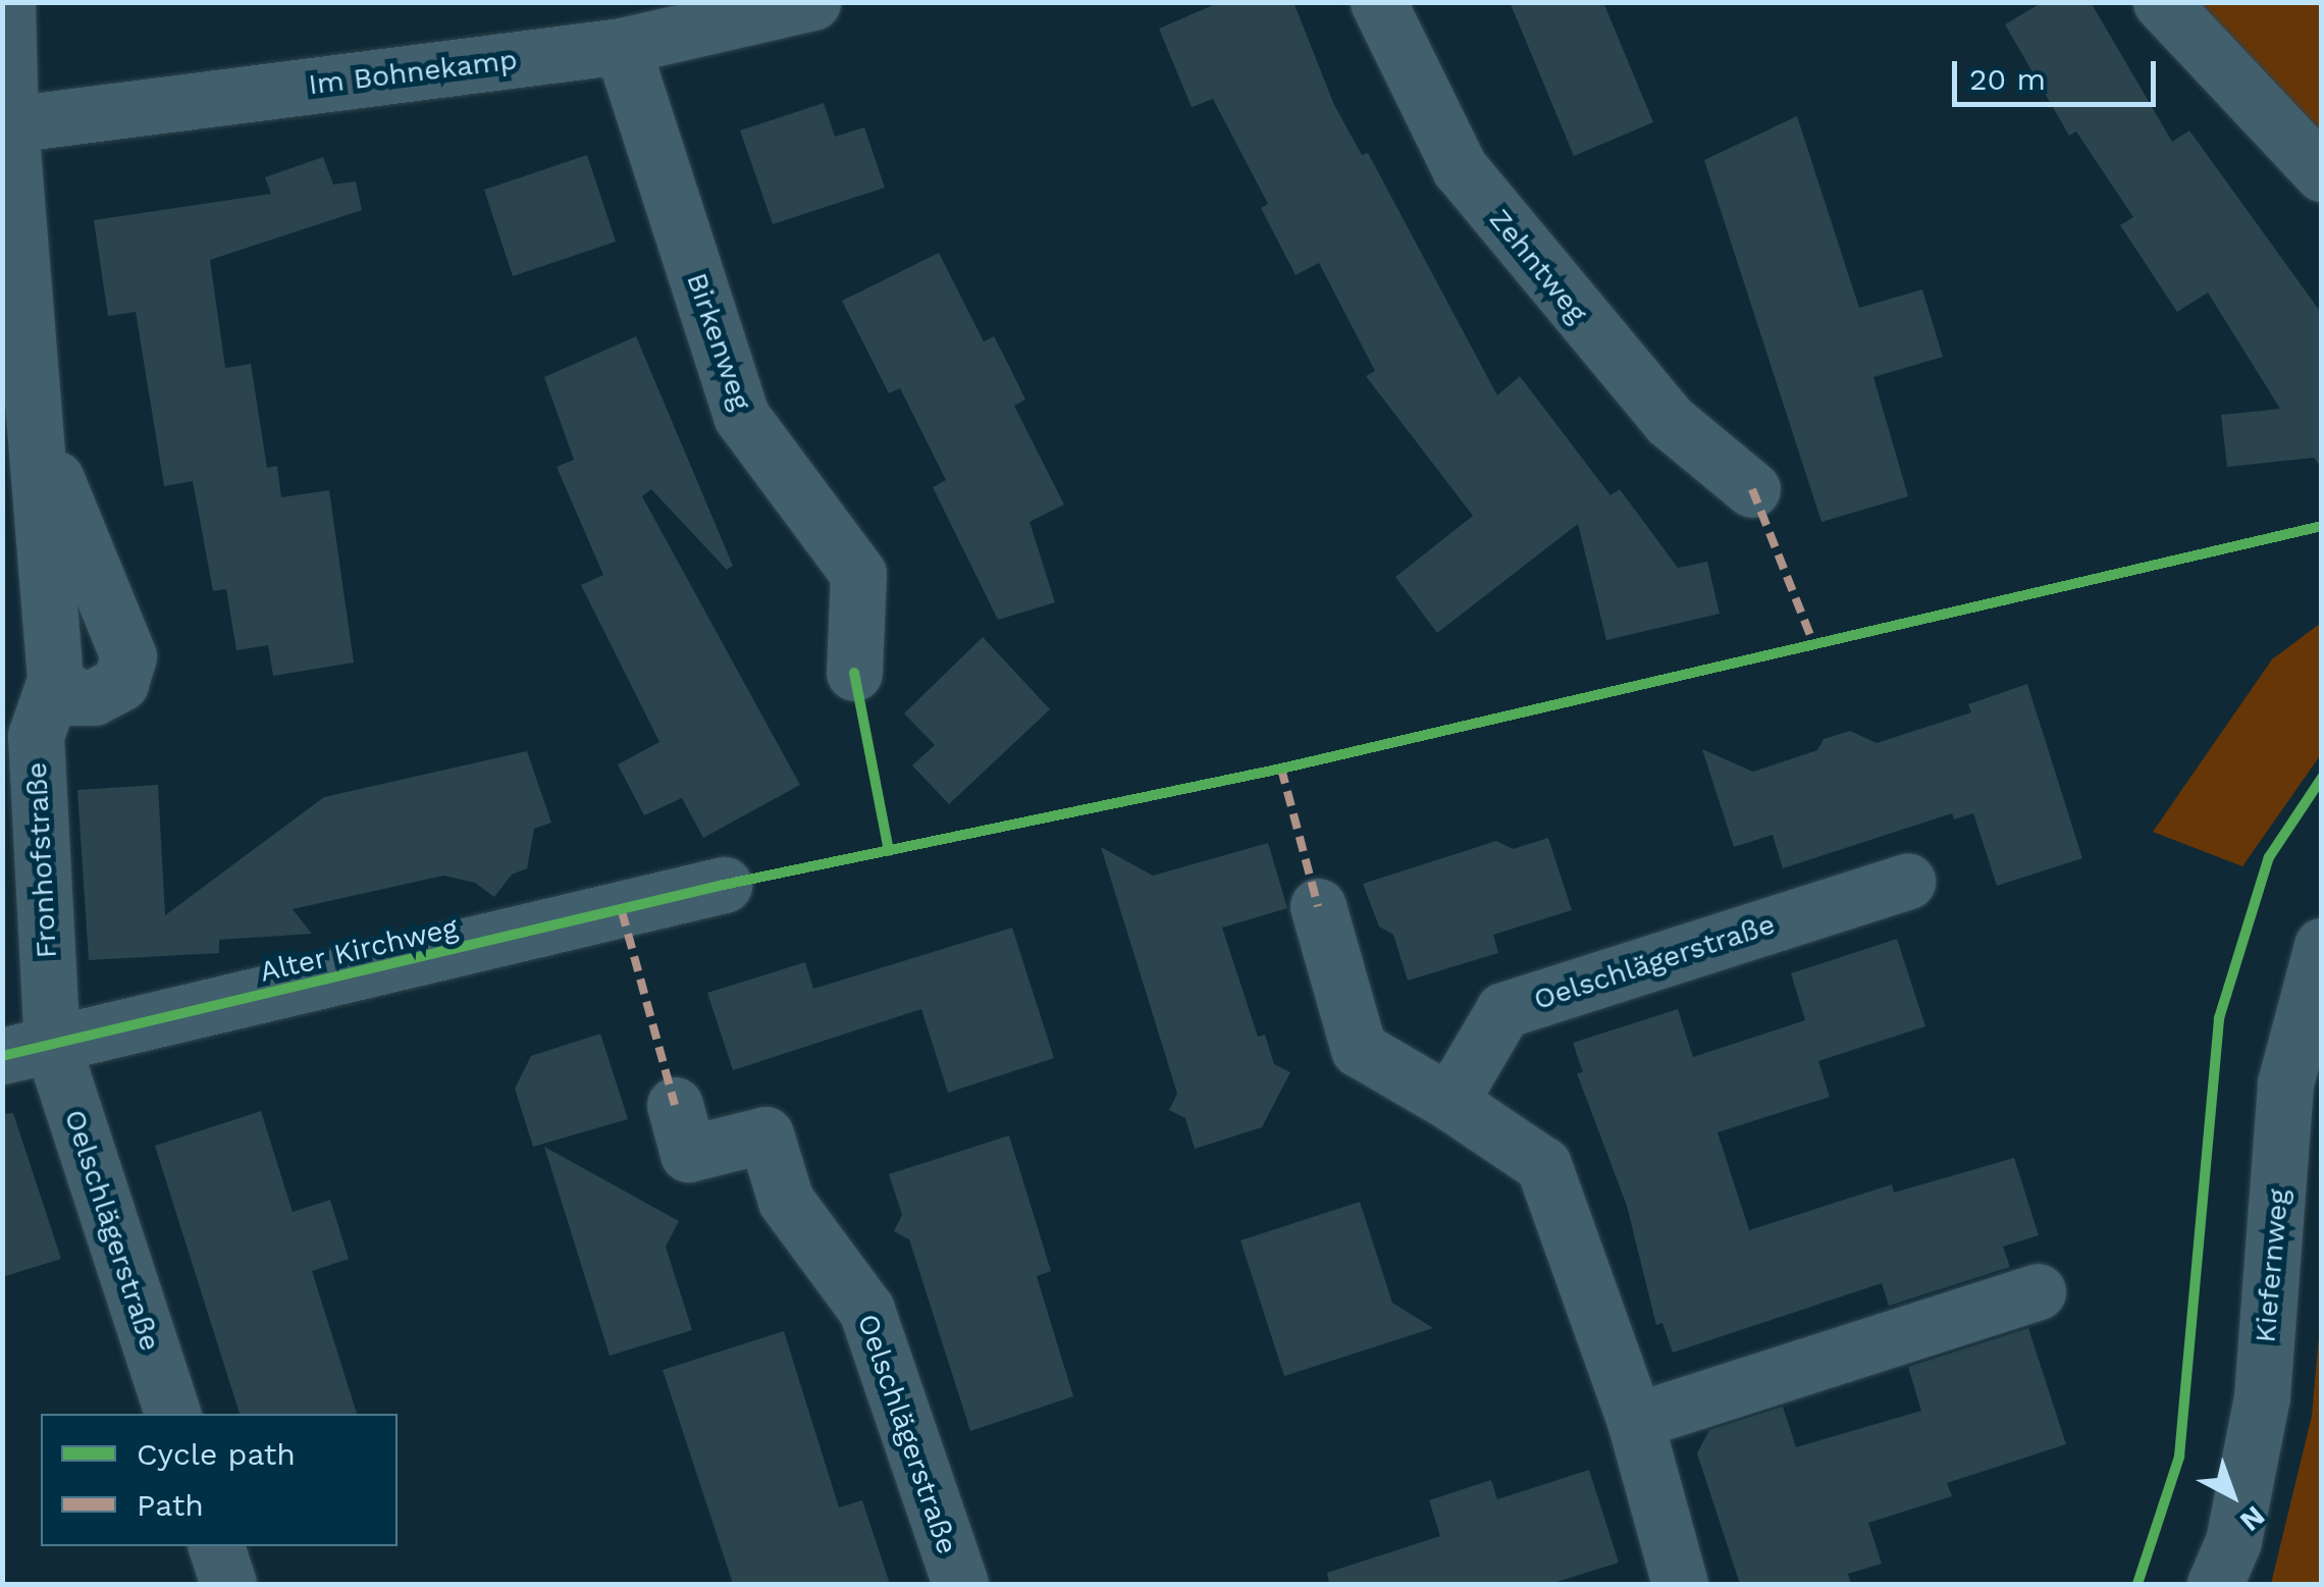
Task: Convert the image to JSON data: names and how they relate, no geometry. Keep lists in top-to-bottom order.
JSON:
{
  "streets": {
    "street": [
      "Im Bohnekamp",
      "Zehntweg",
      "Birkenweg",
      "Fronhofstraße",
      "Alter Kirchweg",
      "Oelschlägerstraße",
      "Kiefernweg"
    ]
  },
  "crossings": [
    ["Im Bohnekamp", "Birkenweg"],
    ["Im Bohnekamp", "Fronhofstraße"],
    ["Fronhofstraße", "Alter Kirchweg"],
    ["Fronhofstraße", "Oelschlägerstraße"],
    ["Alter Kirchweg", "Oelschlägerstraße"]
  ],
  "legend": ["Cycle path", "Path"],
  "scale_bar": "20 m",
  "north": "bottom right"
}
